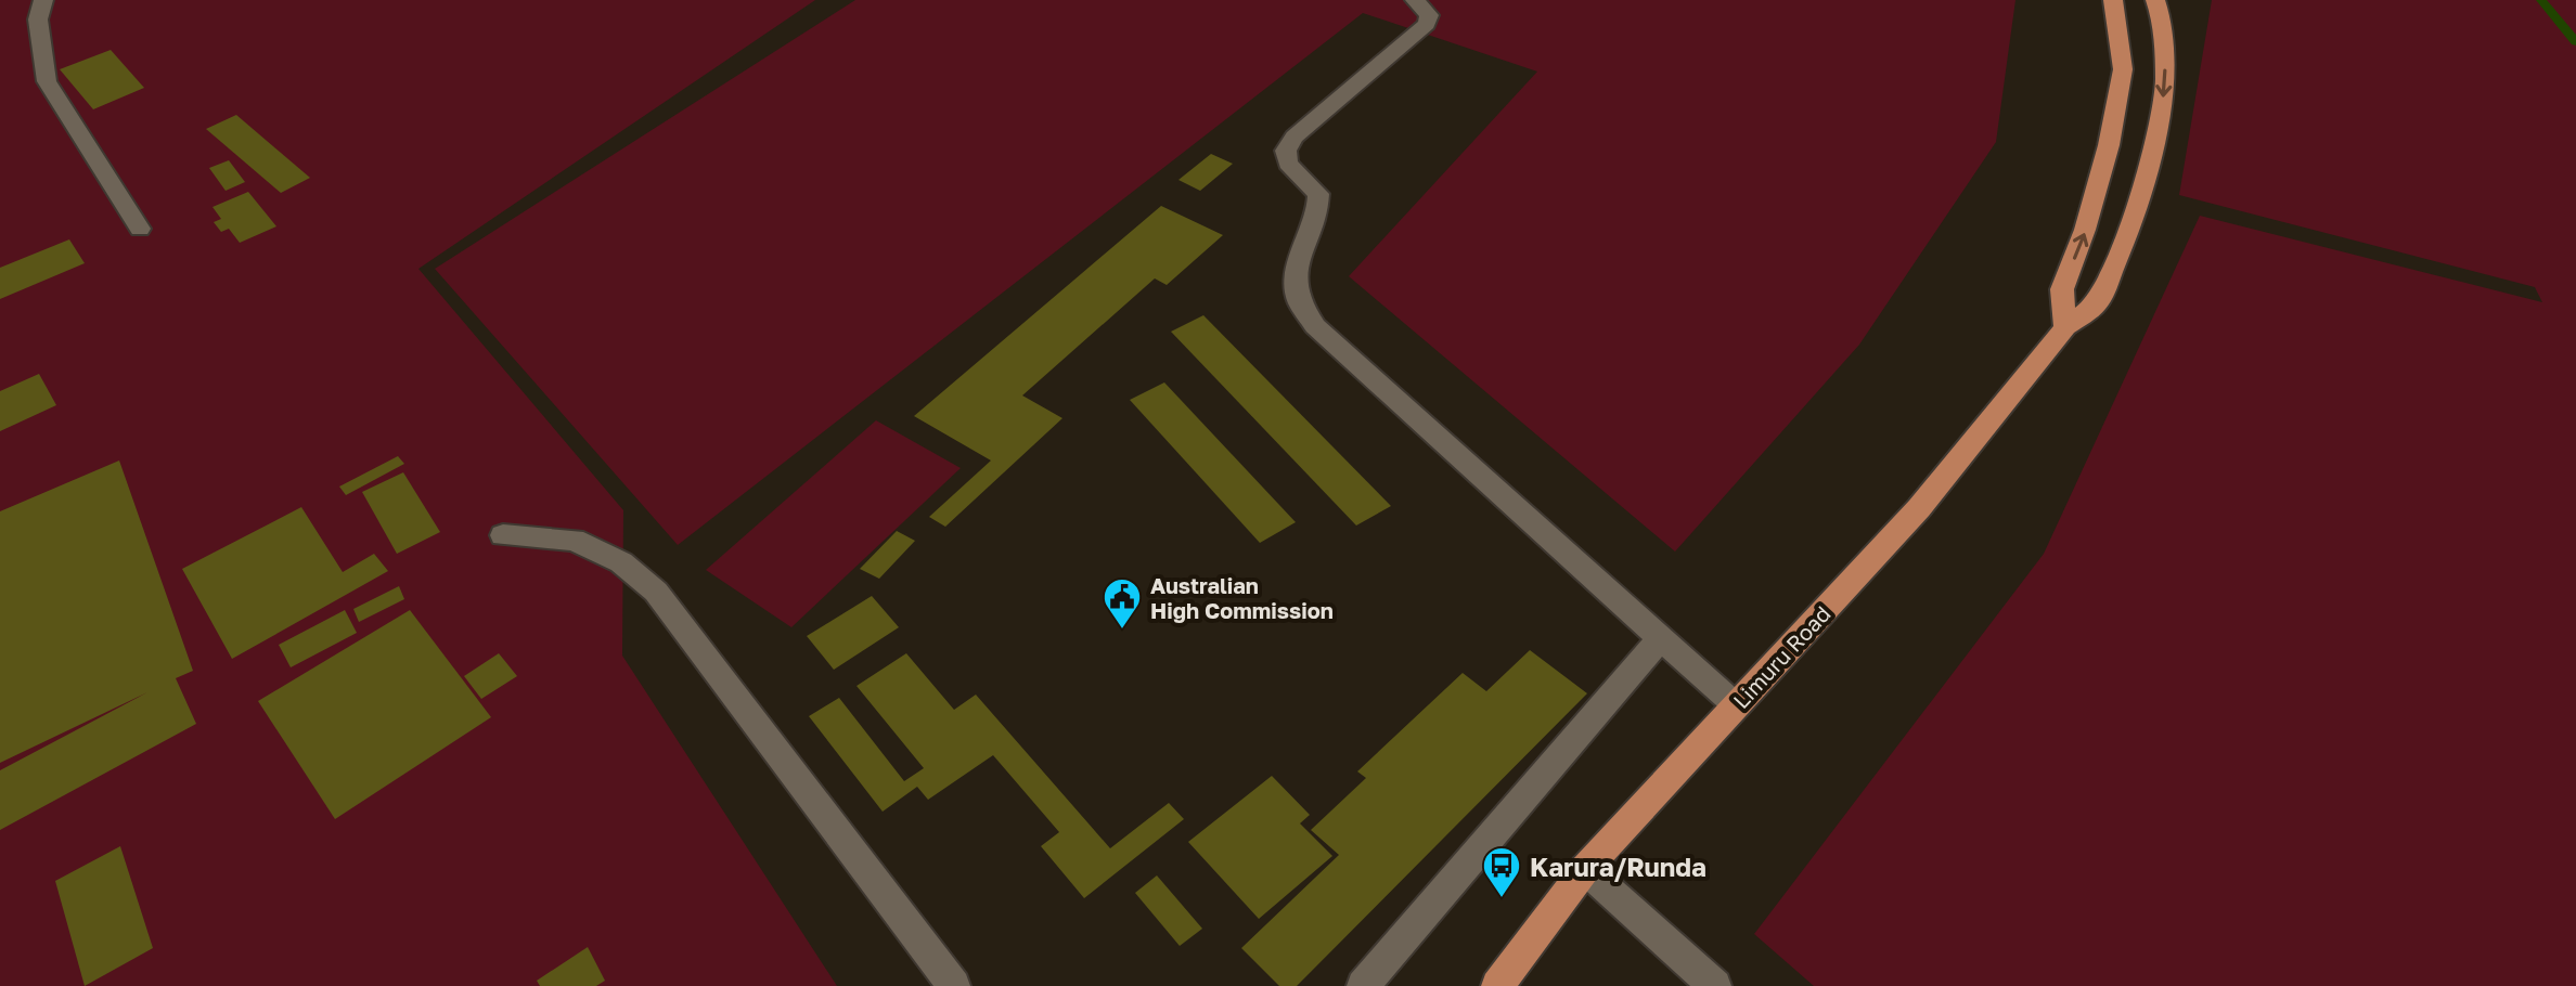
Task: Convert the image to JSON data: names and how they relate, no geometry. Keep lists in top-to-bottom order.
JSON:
{
  "streets": {
    "main road": ["Limuru Road"]
  },
  "places": {
    "public building": ["Australian High Commission"],
    "bus stop": ["Karura/Runda"]
  }
}
